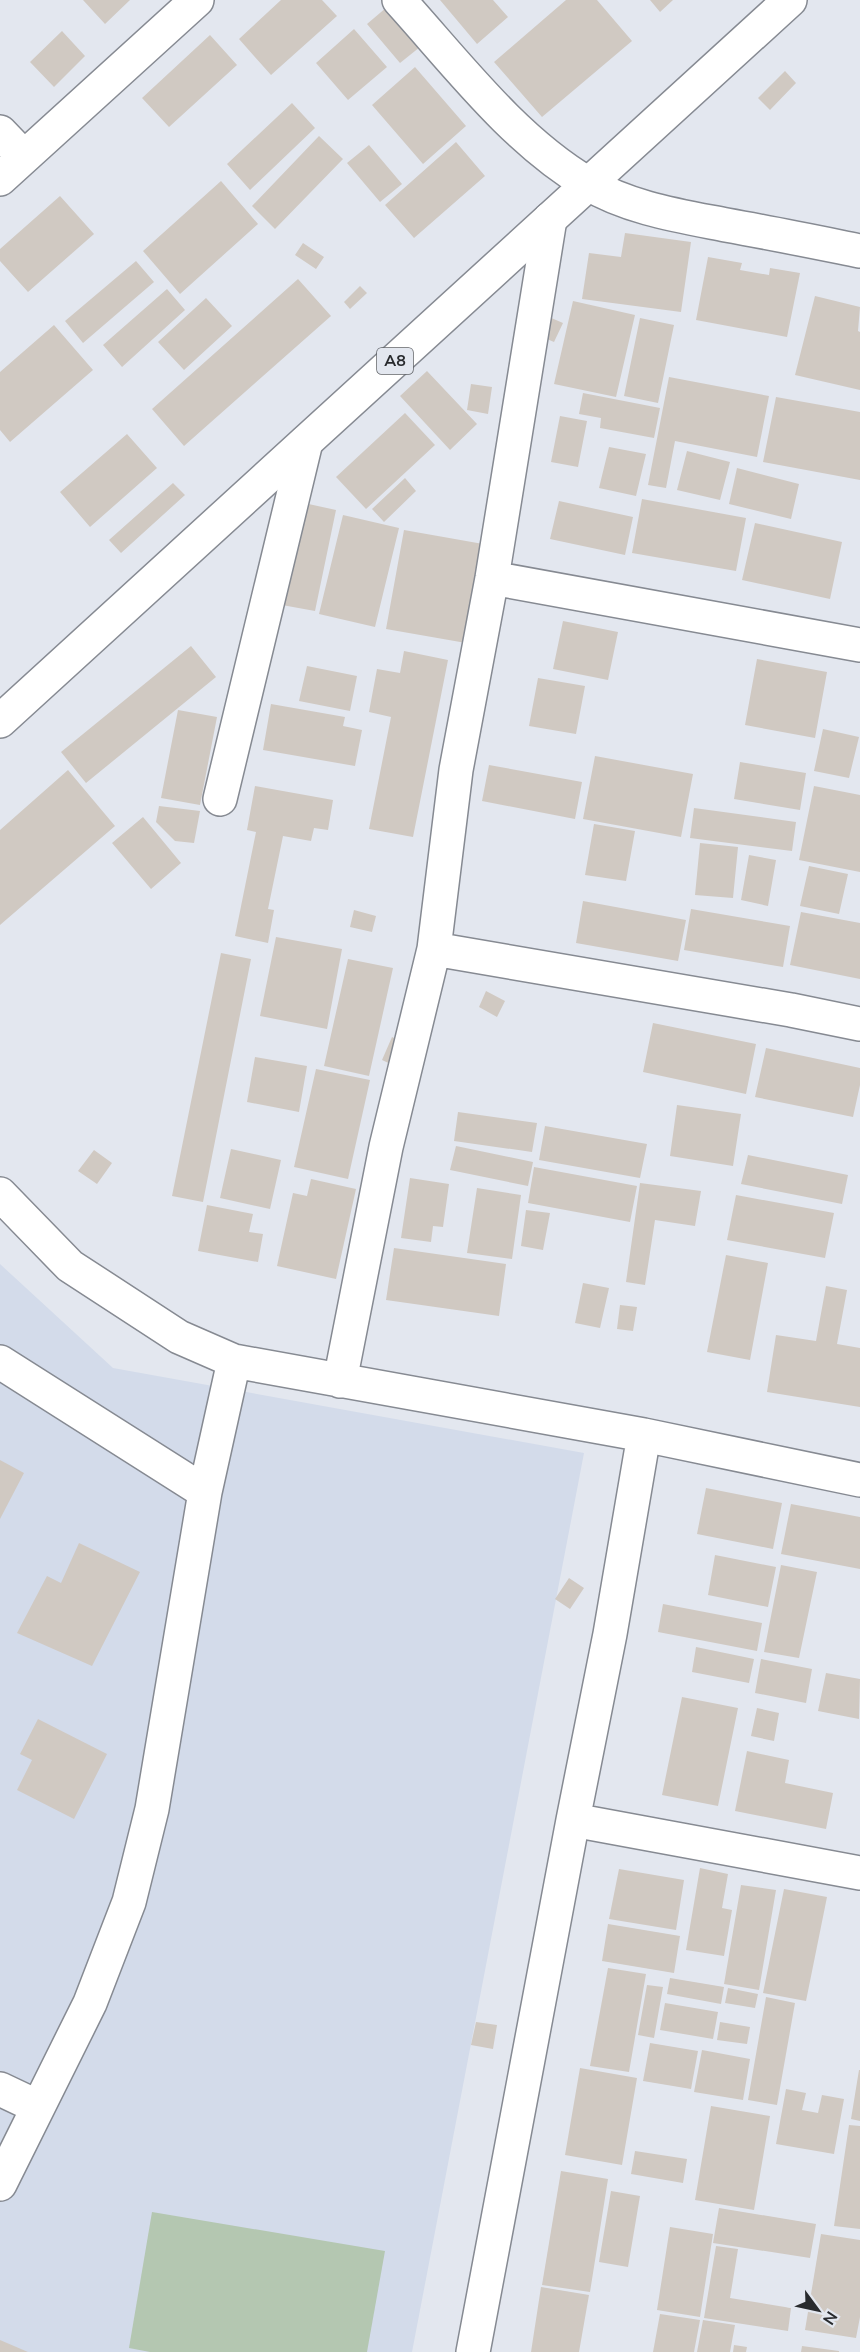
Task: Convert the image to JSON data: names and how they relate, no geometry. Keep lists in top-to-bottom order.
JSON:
{
  "streets": {
    "street": ["A8"]
  },
  "north": "bottom right"
}
